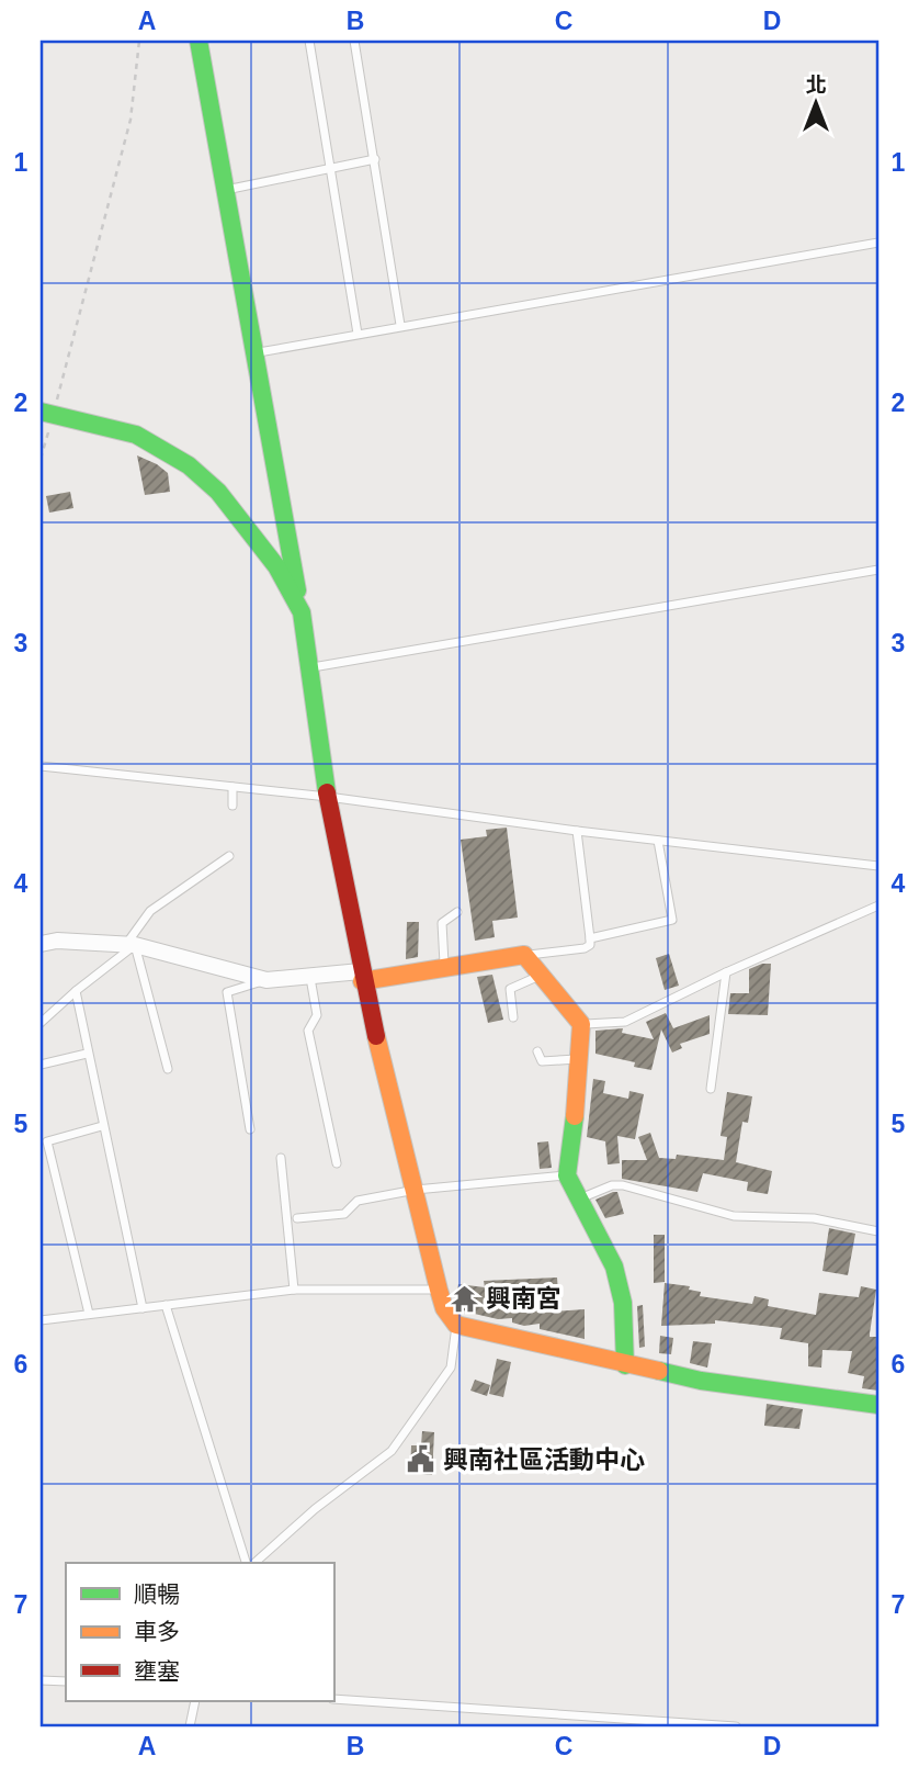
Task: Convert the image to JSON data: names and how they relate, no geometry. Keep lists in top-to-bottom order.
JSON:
{
  "places": {
    "temple": ["興南宮"],
    "public building": ["興南社區活動中心"]
  },
  "legend": ["順暢", "車多", "壅塞"],
  "north": "top",
  "grid": {
    "columns": [
      "A",
      "B",
      "C",
      "D"
    ],
    "rows": [
      "1",
      "2",
      "3",
      "4",
      "5",
      "6",
      "7"
    ]
  }
}
